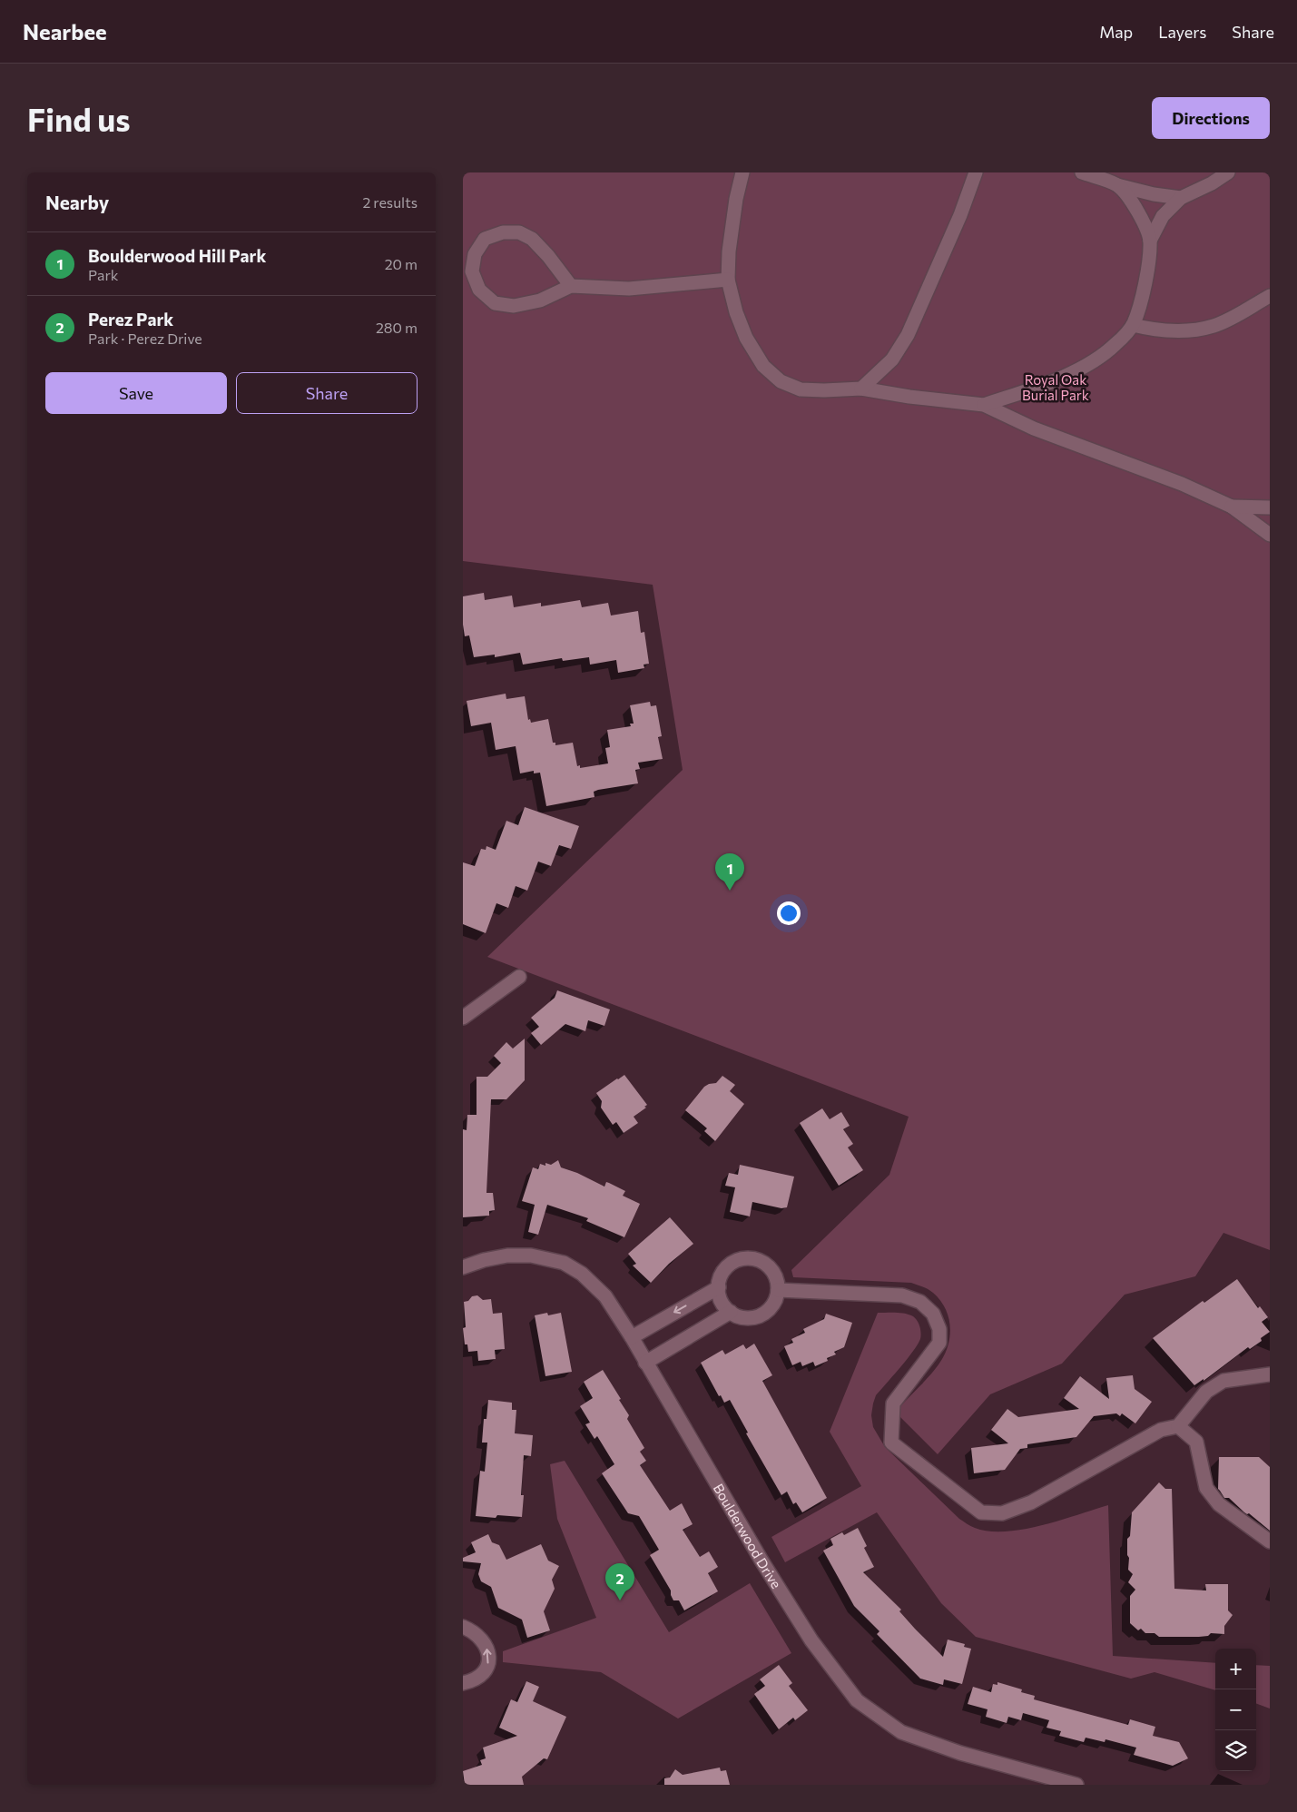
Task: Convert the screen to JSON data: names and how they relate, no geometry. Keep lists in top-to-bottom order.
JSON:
{
  "streets": {
    "street": ["Boulderwood Drive"]
  },
  "parks": ["Royal Oak Burial Park"],
  "page": {
    "header": "Nearbee",
    "nav": ["Map", "Layers", "Share"],
    "buttons": [
      "Directions",
      ["Save", "Share"]
    ],
    "title": "Find us",
    "heading": ["Nearby", "2 results"],
    "list": [
      {
        "mark": "1",
        "name": "Boulderwood Hill Park",
        "note": "Park",
        "value": "20 m"
      },
      {
        "mark": "2",
        "name": "Perez Park",
        "note": "Park · Perez Drive",
        "value": "280 m"
      }
    ],
    "pins": ["1", "2"],
    "map_buttons": ["+", "−"]
  }
}
